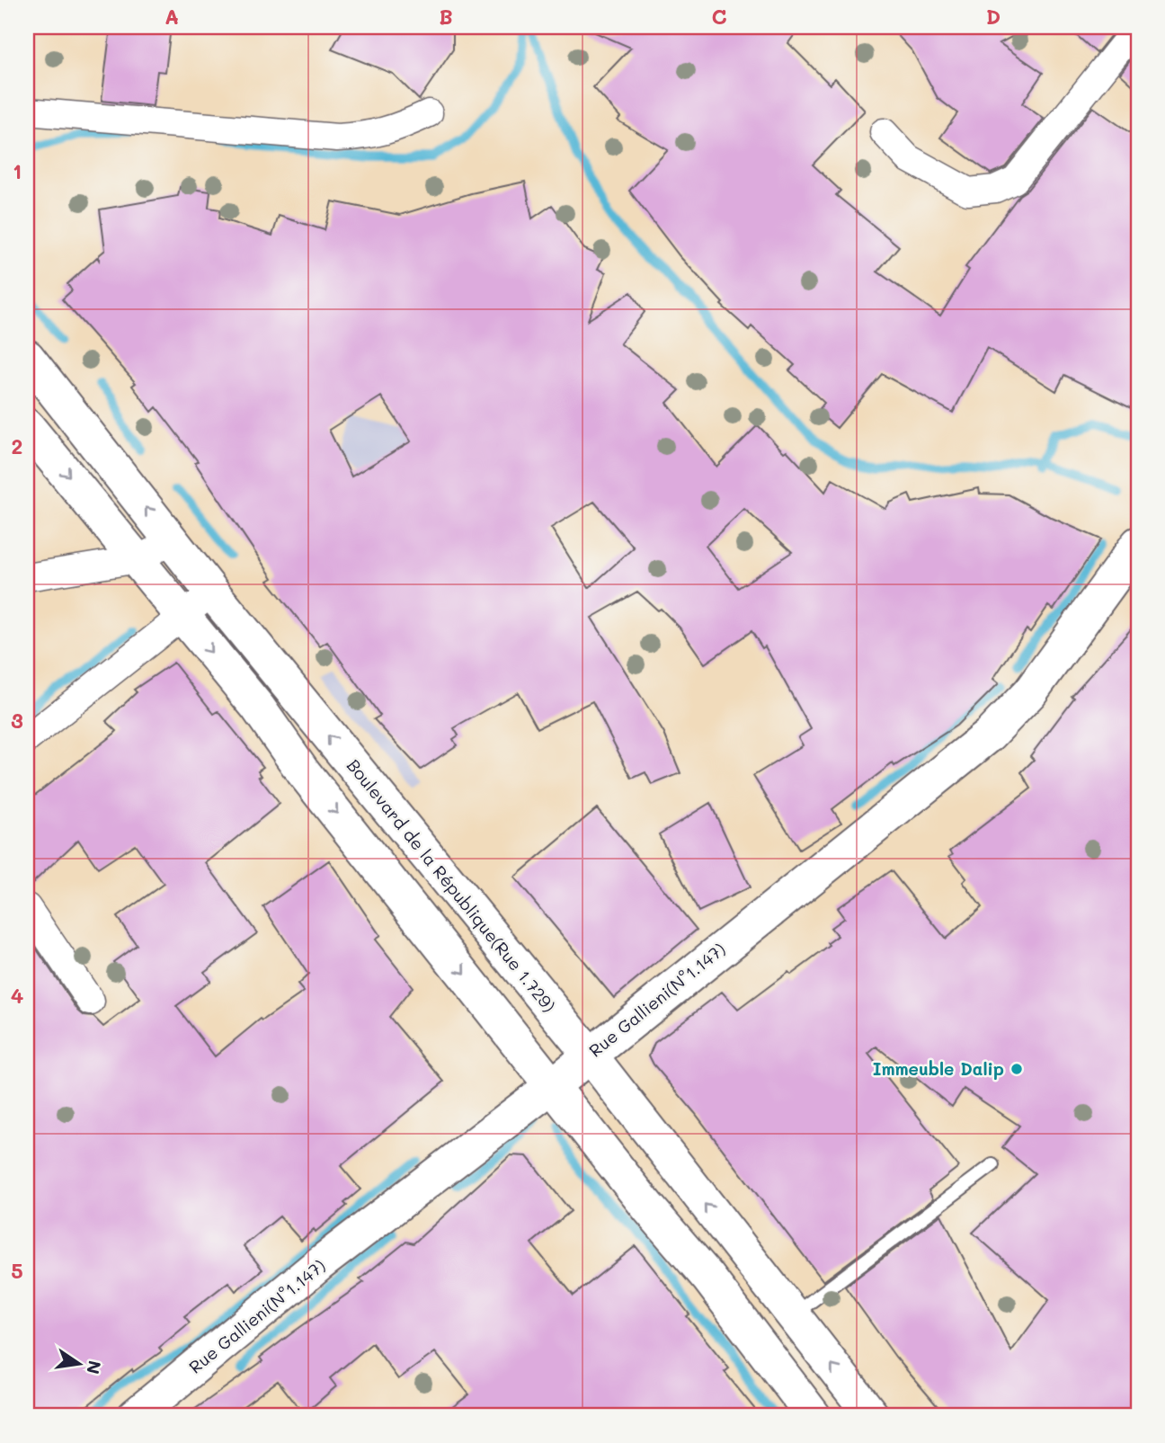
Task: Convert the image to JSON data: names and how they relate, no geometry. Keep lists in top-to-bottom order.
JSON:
{
  "streets": {
    "main road": ["Boulevard de la République(Rue 1.729)", "Rue Gallieni(N°1.147)"]
  },
  "crossings": [
    ["Boulevard de la République(Rue 1.729)", "Rue Gallieni(N°1.147)"]
  ],
  "places": ["Immeuble Dalip"],
  "north": "right",
  "grid": {
    "columns": [
      "A",
      "B",
      "C",
      "D"
    ],
    "rows": [
      "1",
      "2",
      "3",
      "4",
      "5"
    ]
  }
}
